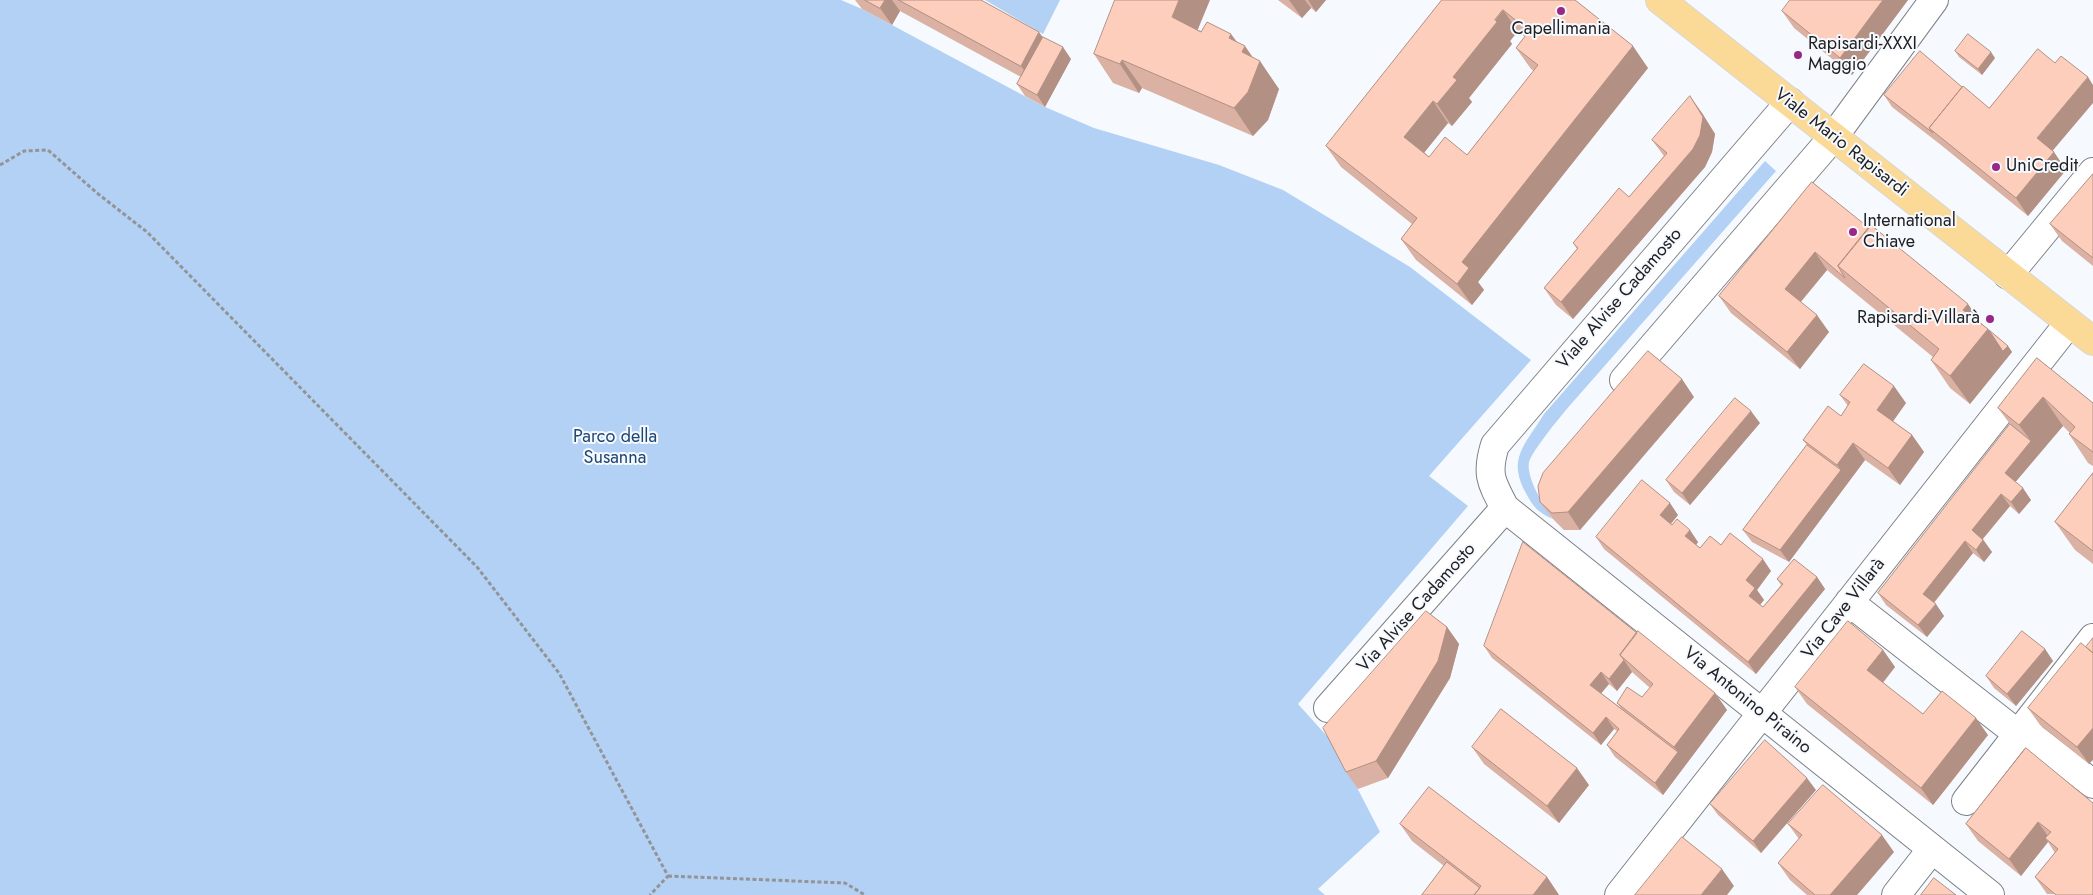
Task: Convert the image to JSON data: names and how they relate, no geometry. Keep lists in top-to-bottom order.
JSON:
{
  "streets": {
    "main road": ["Viale Mario Rapisardi"],
    "street": [
      "Viale Alvise Cadamosto",
      "Via Alvise Cadamosto",
      "Via Cave Villarà",
      "Via Antonino Piraino"
    ]
  },
  "crossings": [
    ["Viale Mario Rapisardi", "Viale Alvise Cadamosto"],
    ["Viale Mario Rapisardi", "Via Cave Villarà"],
    ["Viale Alvise Cadamosto", "Via Alvise Cadamosto"],
    ["Viale Alvise Cadamosto", "Via Antonino Piraino"],
    ["Via Alvise Cadamosto", "Via Antonino Piraino"],
    ["Via Cave Villarà", "Via Antonino Piraino"]
  ],
  "parks": ["Parco della Susanna"],
  "places": [
    "Capellimania",
    "Rapisardi-XXXI Maggio",
    "UniCredit",
    "International Chiave",
    "Rapisardi-Villarà"
  ]
}
